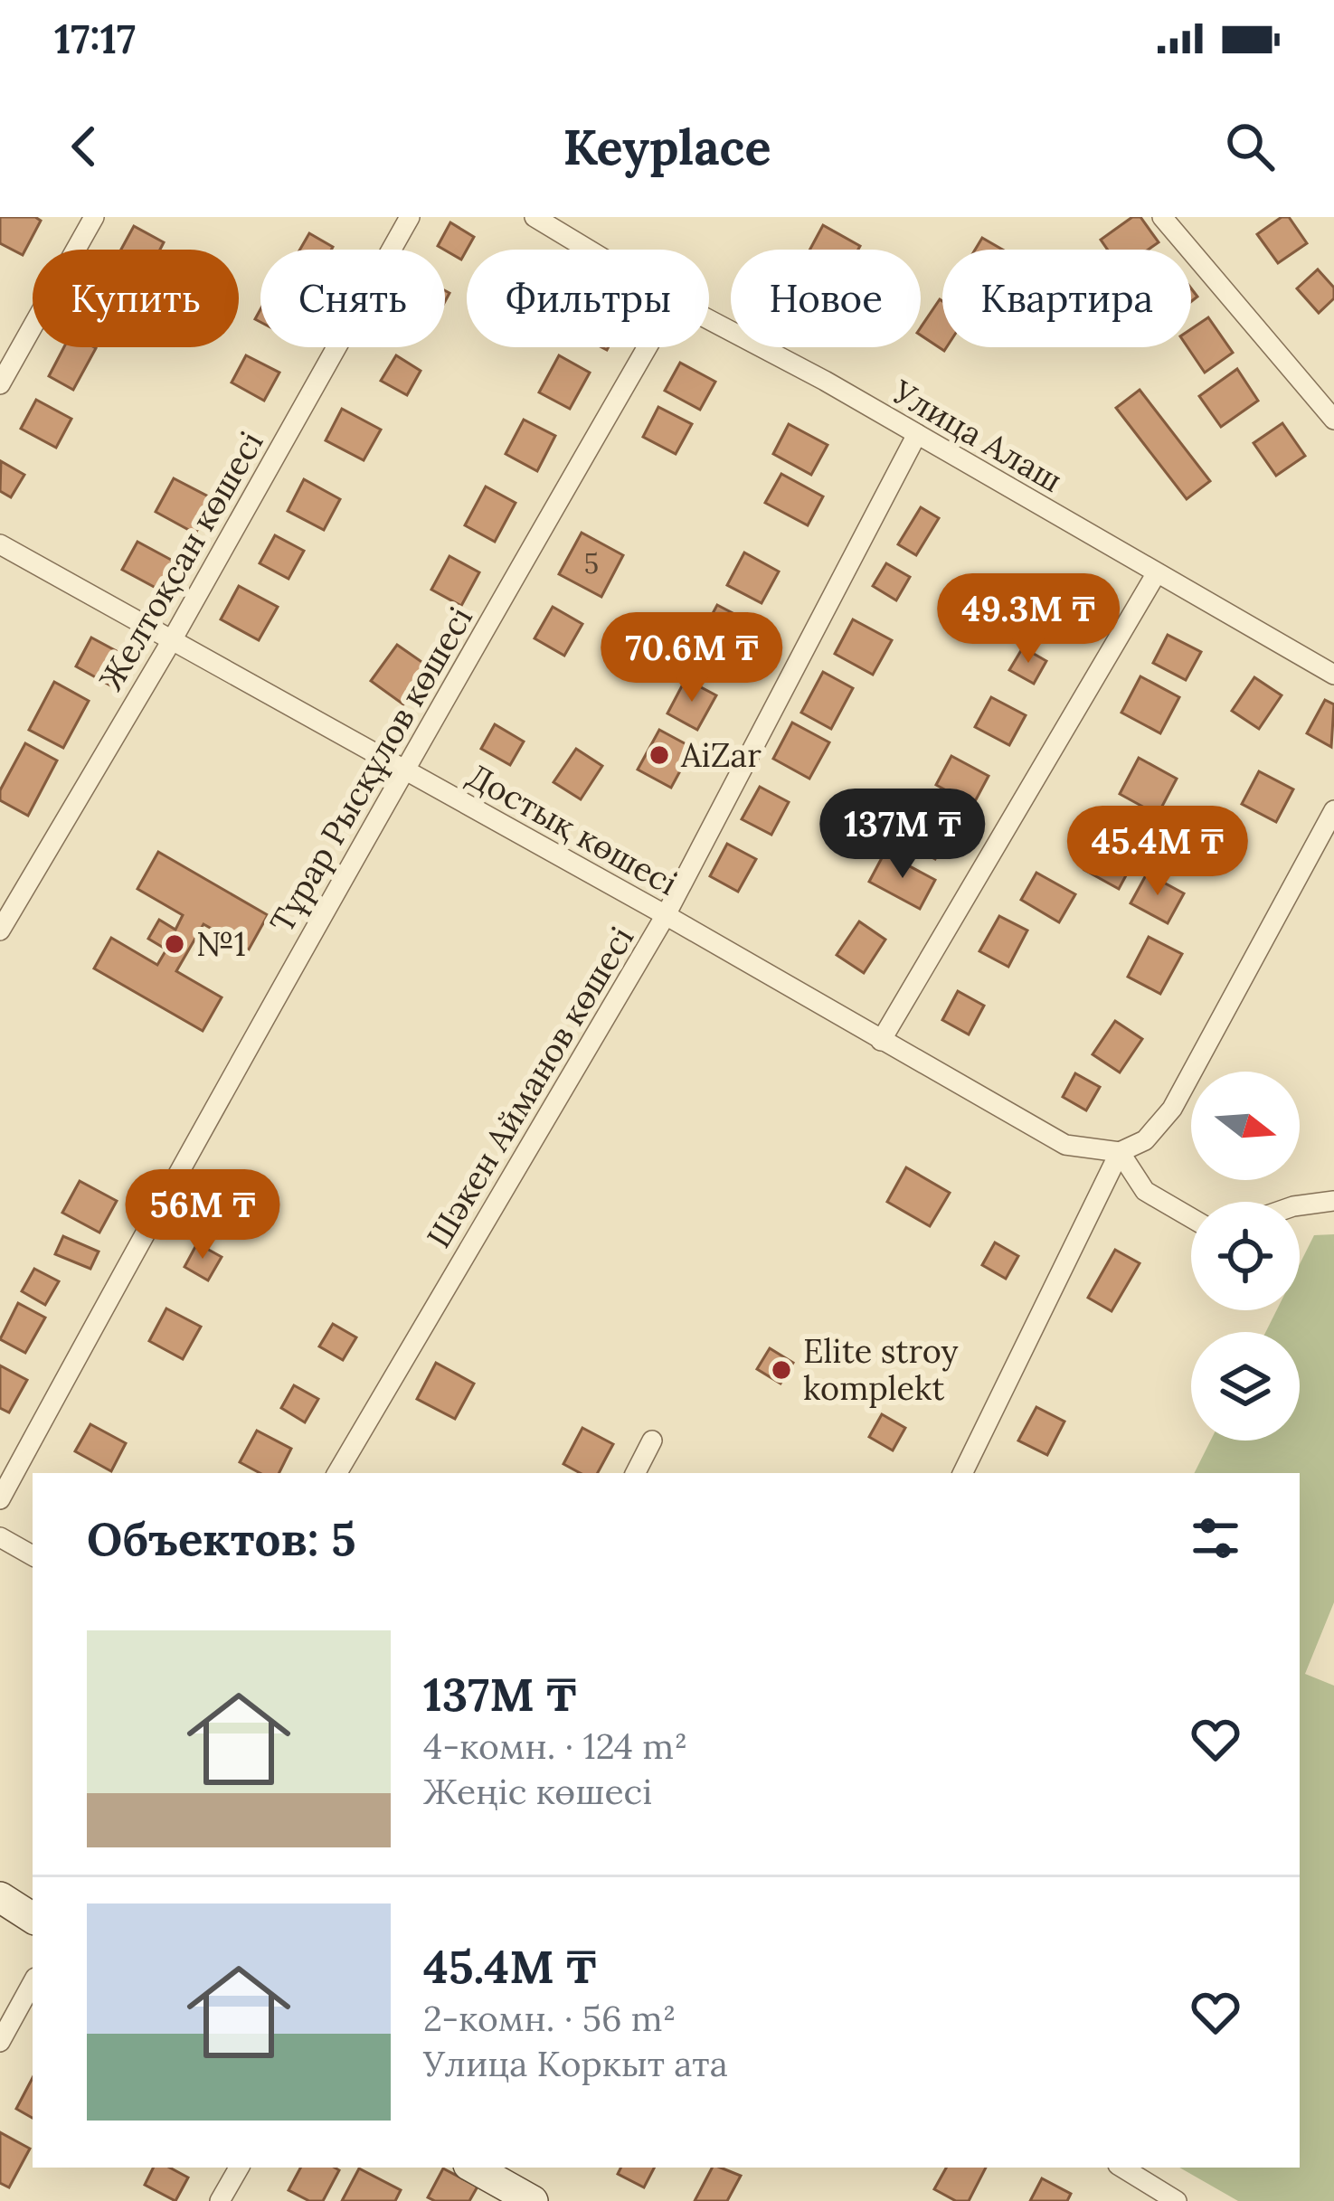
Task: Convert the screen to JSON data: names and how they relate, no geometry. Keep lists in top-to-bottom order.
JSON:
{
  "streets": {
    "street": [
      "Улица Алаш",
      "Желтоқсан көшесі",
      "Тұрар Рысқұлов көшесі",
      "Достық көшесі",
      "Шәкен Айманов көшесі"
    ]
  },
  "crossings": [
    ["Улица Алаш", "Шәкен Айманов көшесі"],
    ["Желтоқсан көшесі", "Достық көшесі"],
    ["Тұрар Рысқұлов көшесі", "Достық көшесі"],
    ["Достық көшесі", "Шәкен Айманов көшесі"]
  ],
  "places": ["AiZar", "№1", "Elite stroy komplekt"],
  "house_numbers": ["5"],
  "north": "right",
  "page": {
    "status": "17:17",
    "header": "Keyplace",
    "chip": [
      "Купить",
      "Снять",
      "Фильтры",
      "Новое",
      "Квартира"
    ],
    "price": [
      "49.3M ₸",
      "70.6M ₸",
      "137M ₸",
      "45.4M ₸",
      "56M ₸"
    ],
    "heading": "Объектов: 5",
    "list": [
      {
        "name": "137M ₸",
        "note": "4-комн. · 124 m² · Жеңіс көшесі"
      },
      {
        "name": "45.4M ₸",
        "note": "2-комн. · 56 m² · Улица Коркыт ата"
      }
    ]
  }
}
